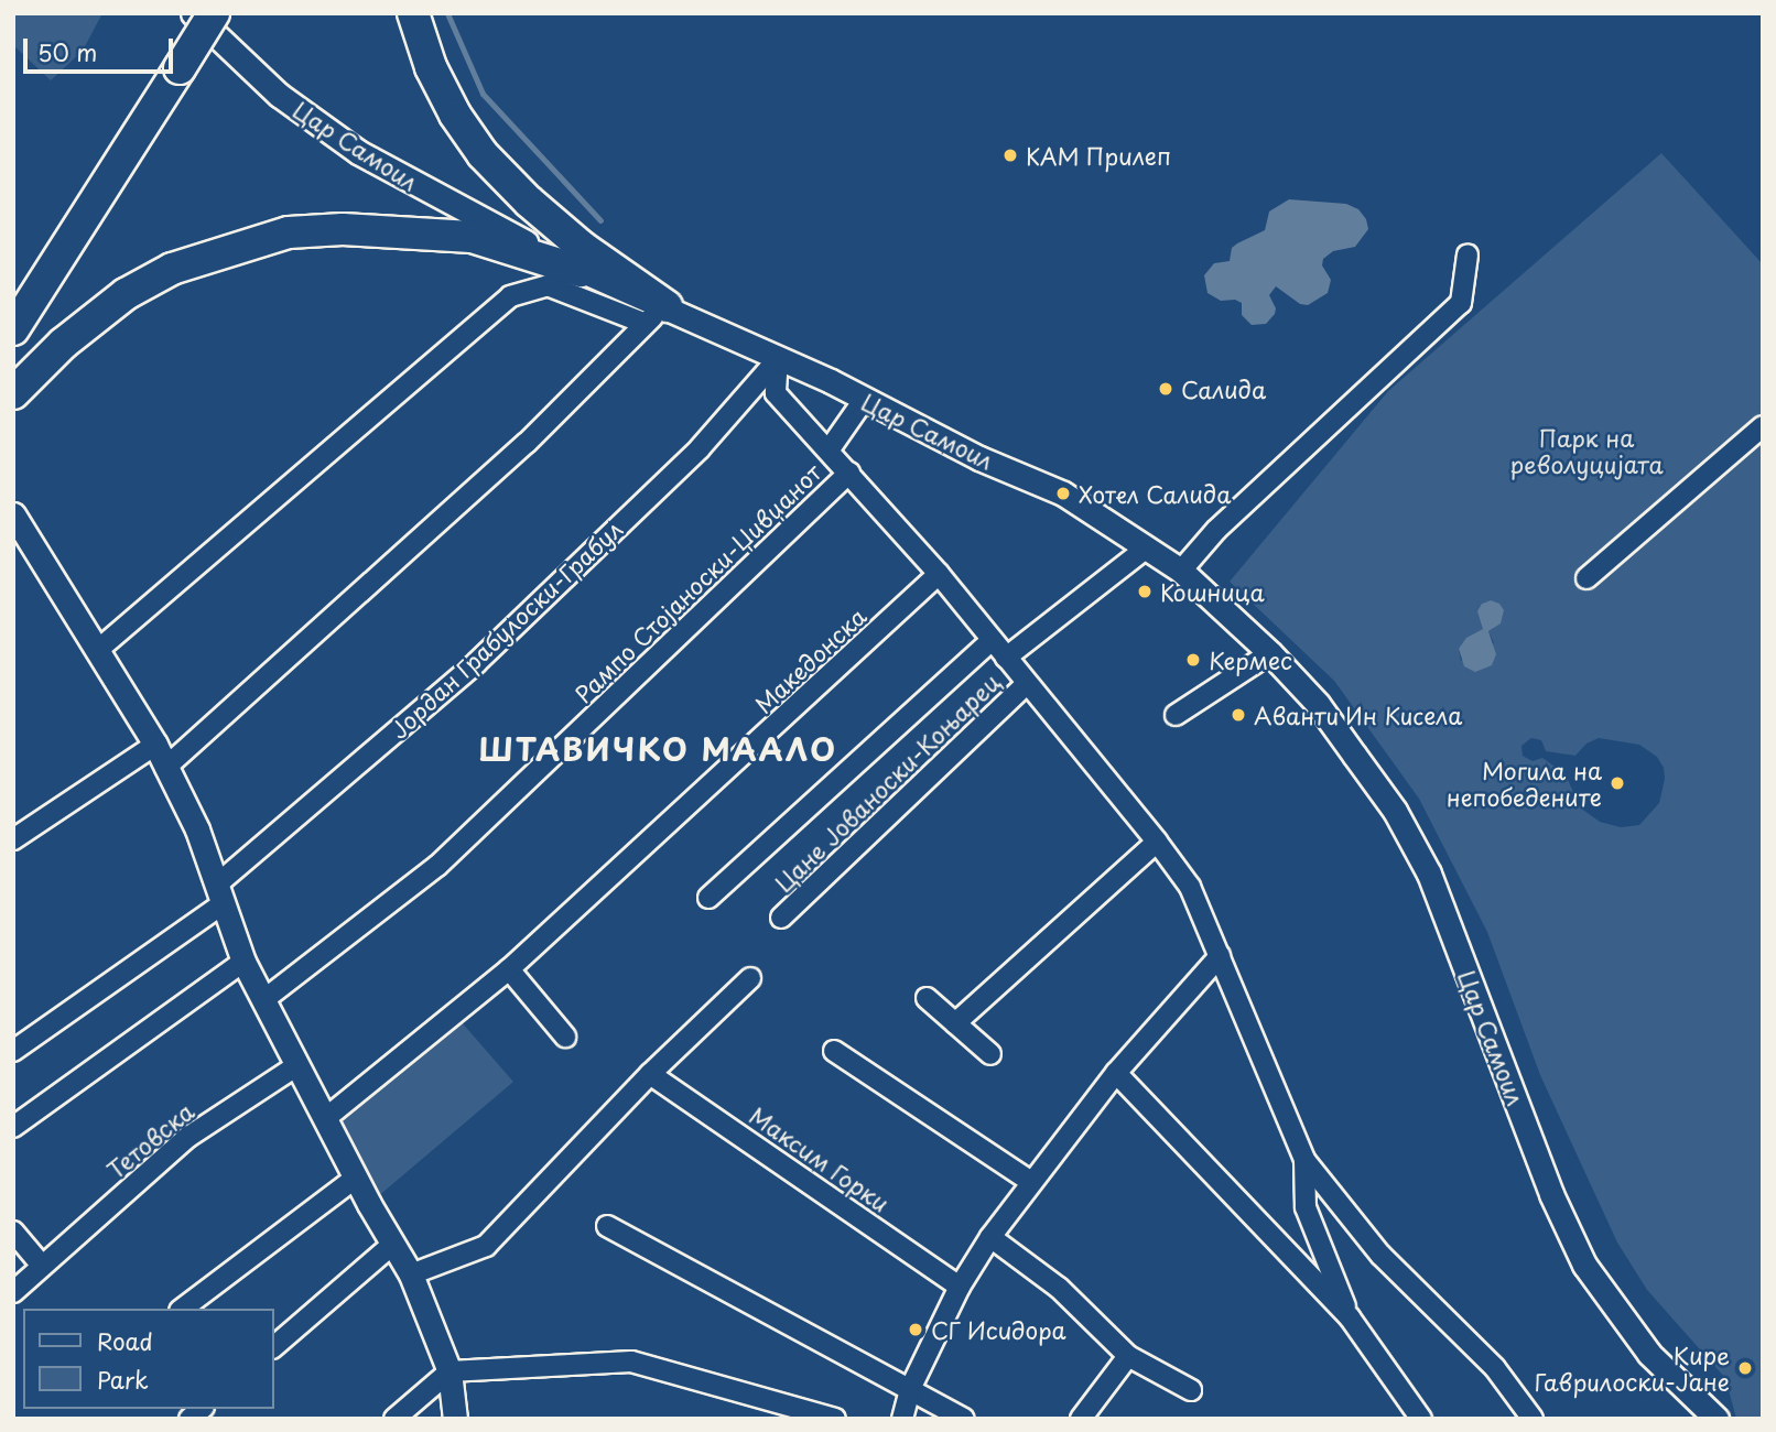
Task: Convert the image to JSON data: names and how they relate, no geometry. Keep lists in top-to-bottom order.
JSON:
{
  "streets": {
    "street": [
      "Цар Самоил",
      "Рампо Стојаноски-Џивџанот",
      "Јордан Грабулоски-Грабул",
      "Македонска",
      "Цане Јованоски-Коњарец",
      "Тетовска",
      "Максим Горки"
    ]
  },
  "crossings": [
    ["Цар Самоил", "Рампо Стојаноски-Џивџанот"],
    ["Цар Самоил", "Јордан Грабулоски-Грабул"],
    ["Цар Самоил", "Цане Јованоски-Коњарец"],
    ["Рампо Стојаноски-Џивџанот", "Цане Јованоски-Коњарец"],
    ["Јордан Грабулоски-Грабул", "Цане Јованоски-Коњарец"],
    ["Македонска", "Цане Јованоски-Коњарец"]
  ],
  "districts": ["ШТАВИЧКО МААЛО"],
  "parks": ["Парк на револуцијата"],
  "places": [
    "КАМ Прилеп",
    "Салида",
    "Хотел Салида",
    "Кошница",
    "Кермес",
    "Аванти Ин Кисела",
    "Могила на непобедените",
    "СГ Исидора",
    "Кире Гаврилоски-Јане"
  ],
  "legend": ["Road", "Park"],
  "scale_bar": "50 m"
}
